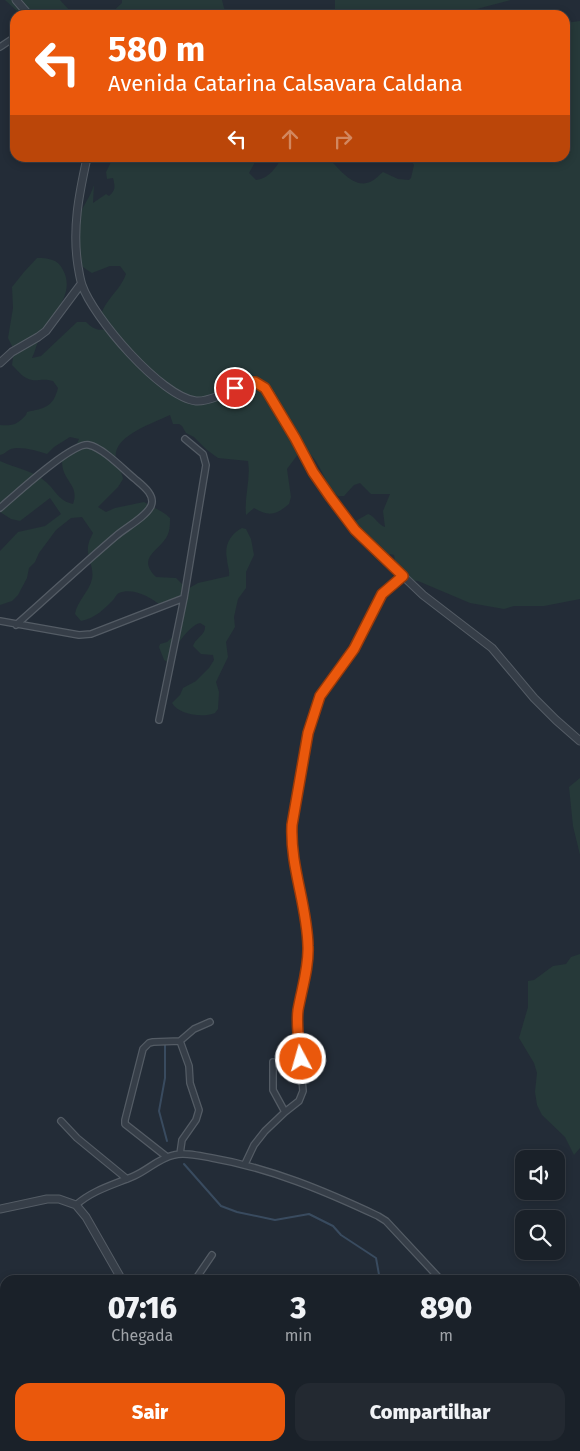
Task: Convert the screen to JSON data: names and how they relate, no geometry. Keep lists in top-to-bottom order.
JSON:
{
  "page": {
    "turn": ["580 m", "Avenida Catarina Calsavara Caldana"],
    "eta": [
      "07:16",
      "Chegada",
      "3",
      "min",
      "890",
      "m"
    ],
    "buttons": ["Sair", "Compartilhar"]
  }
}
